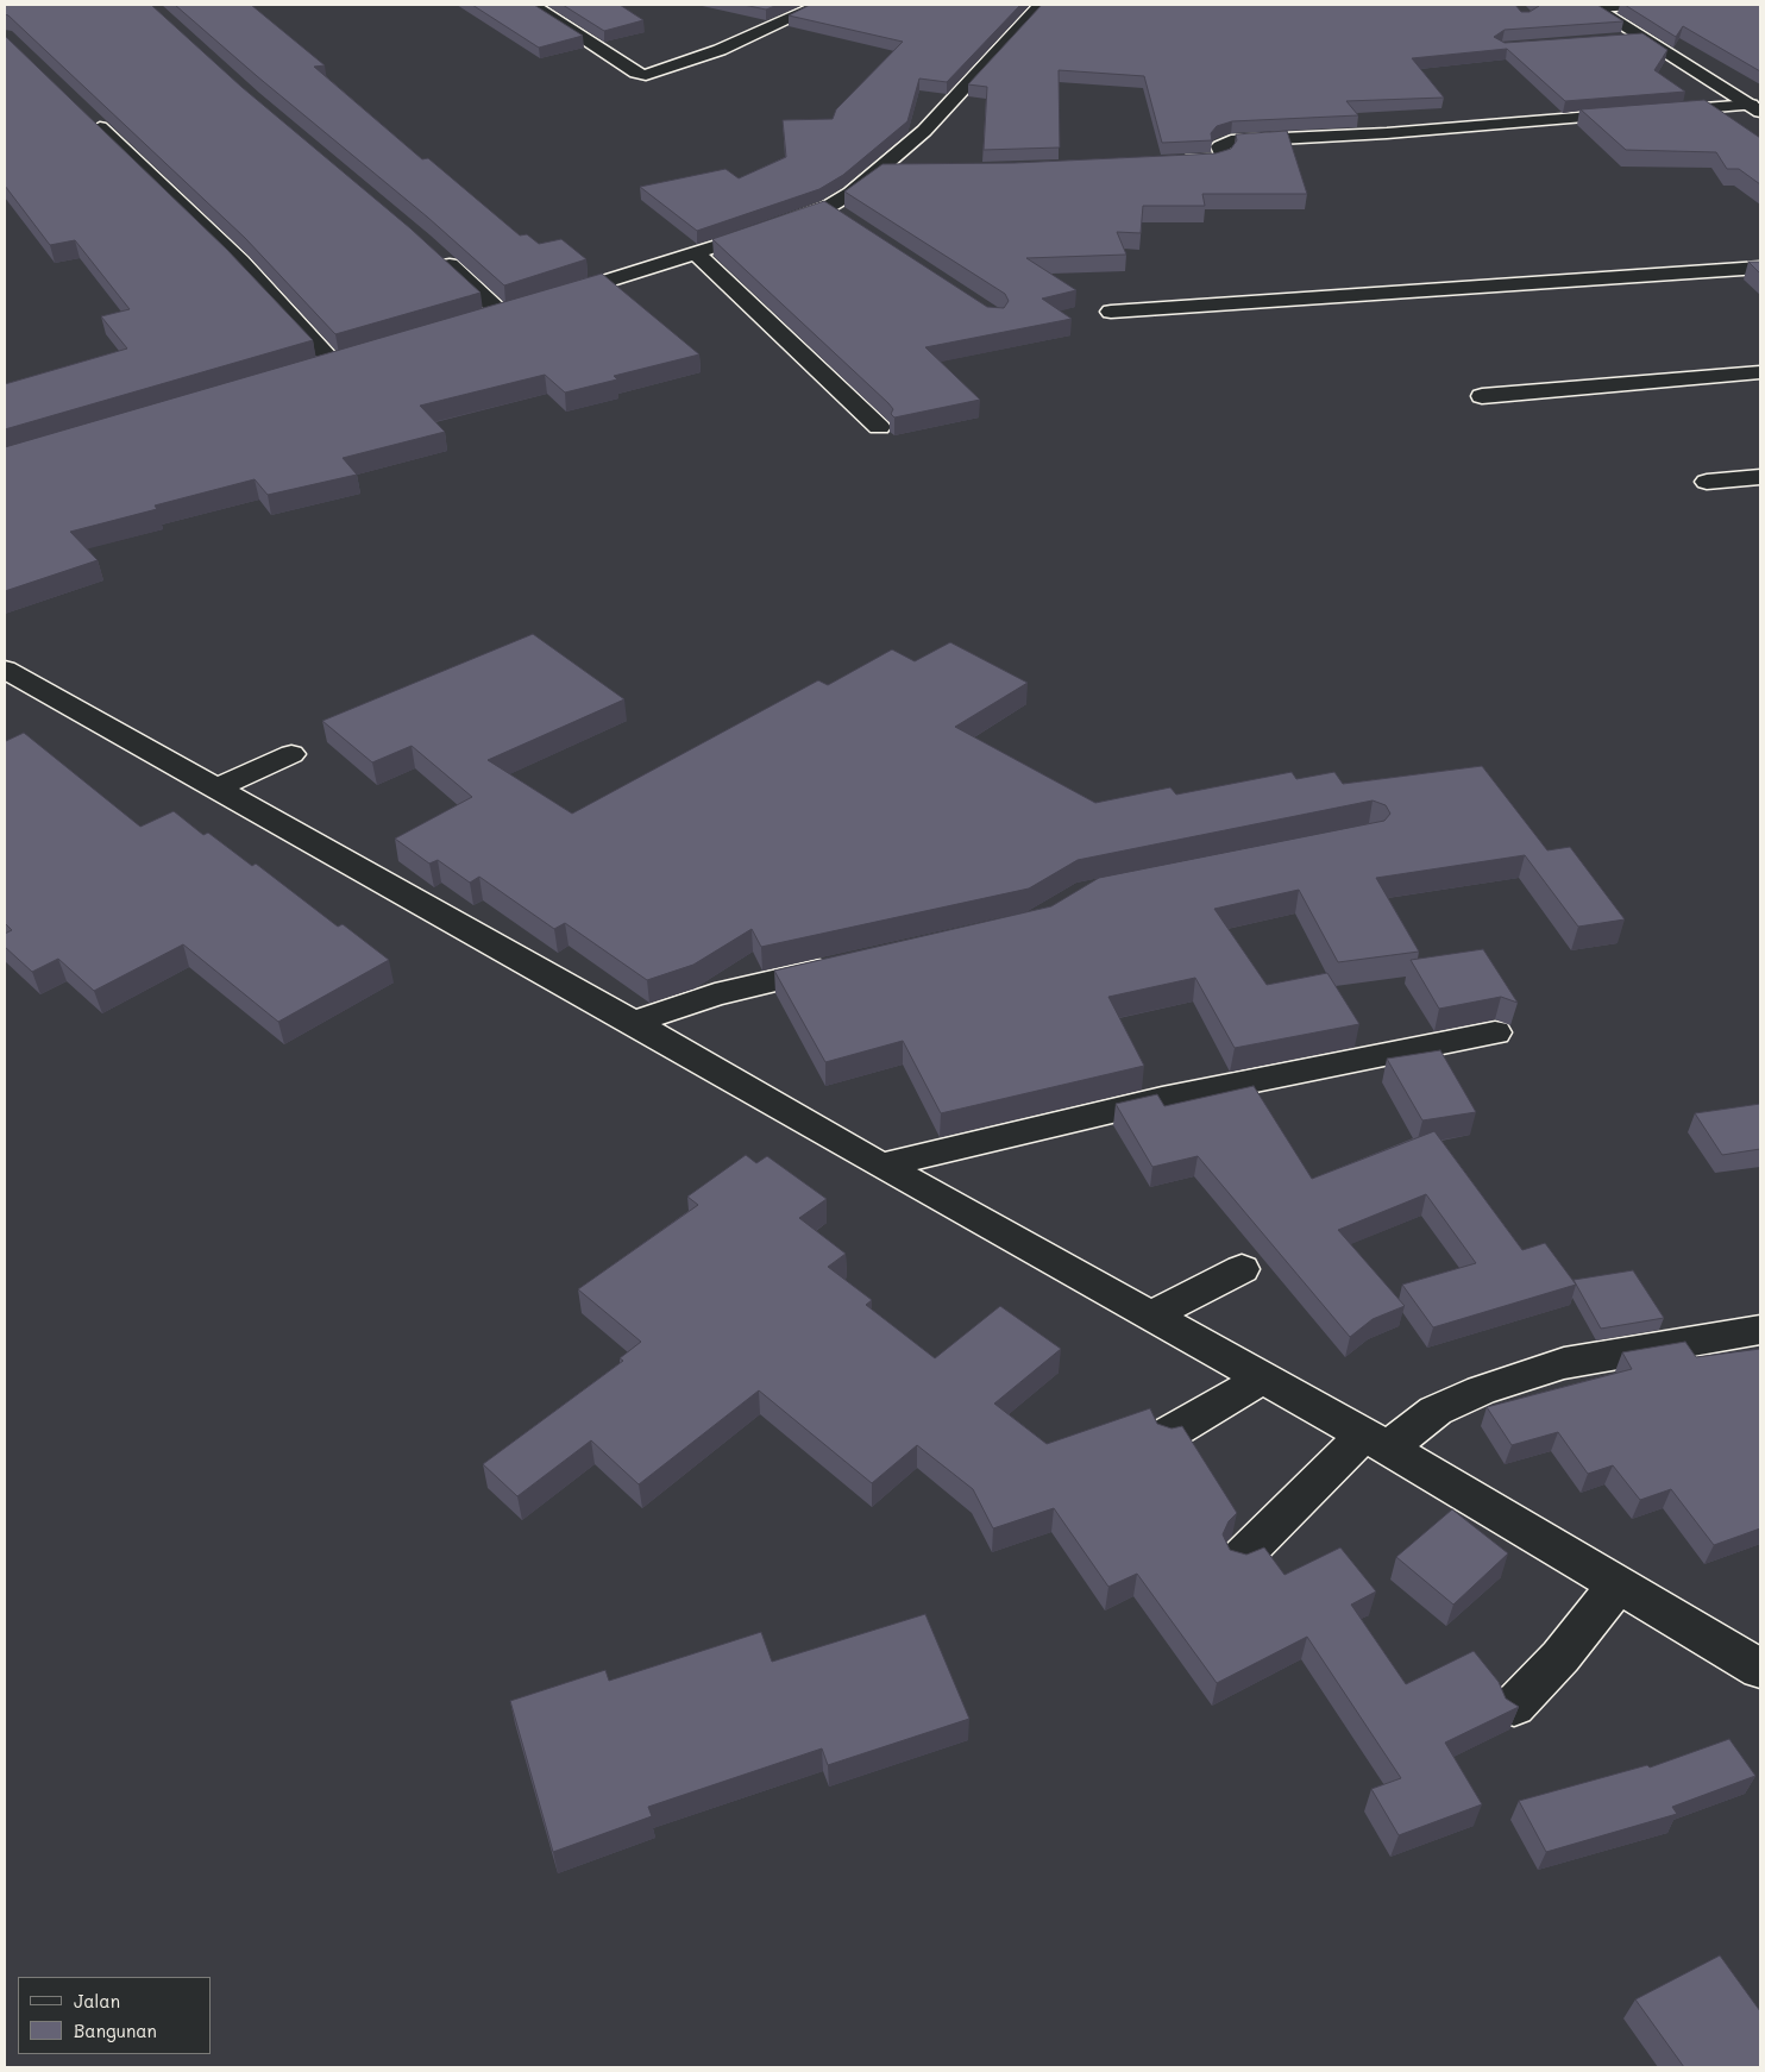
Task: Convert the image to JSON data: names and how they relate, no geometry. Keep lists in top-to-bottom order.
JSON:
{
  "legend": ["Jalan", "Bangunan"]
}
